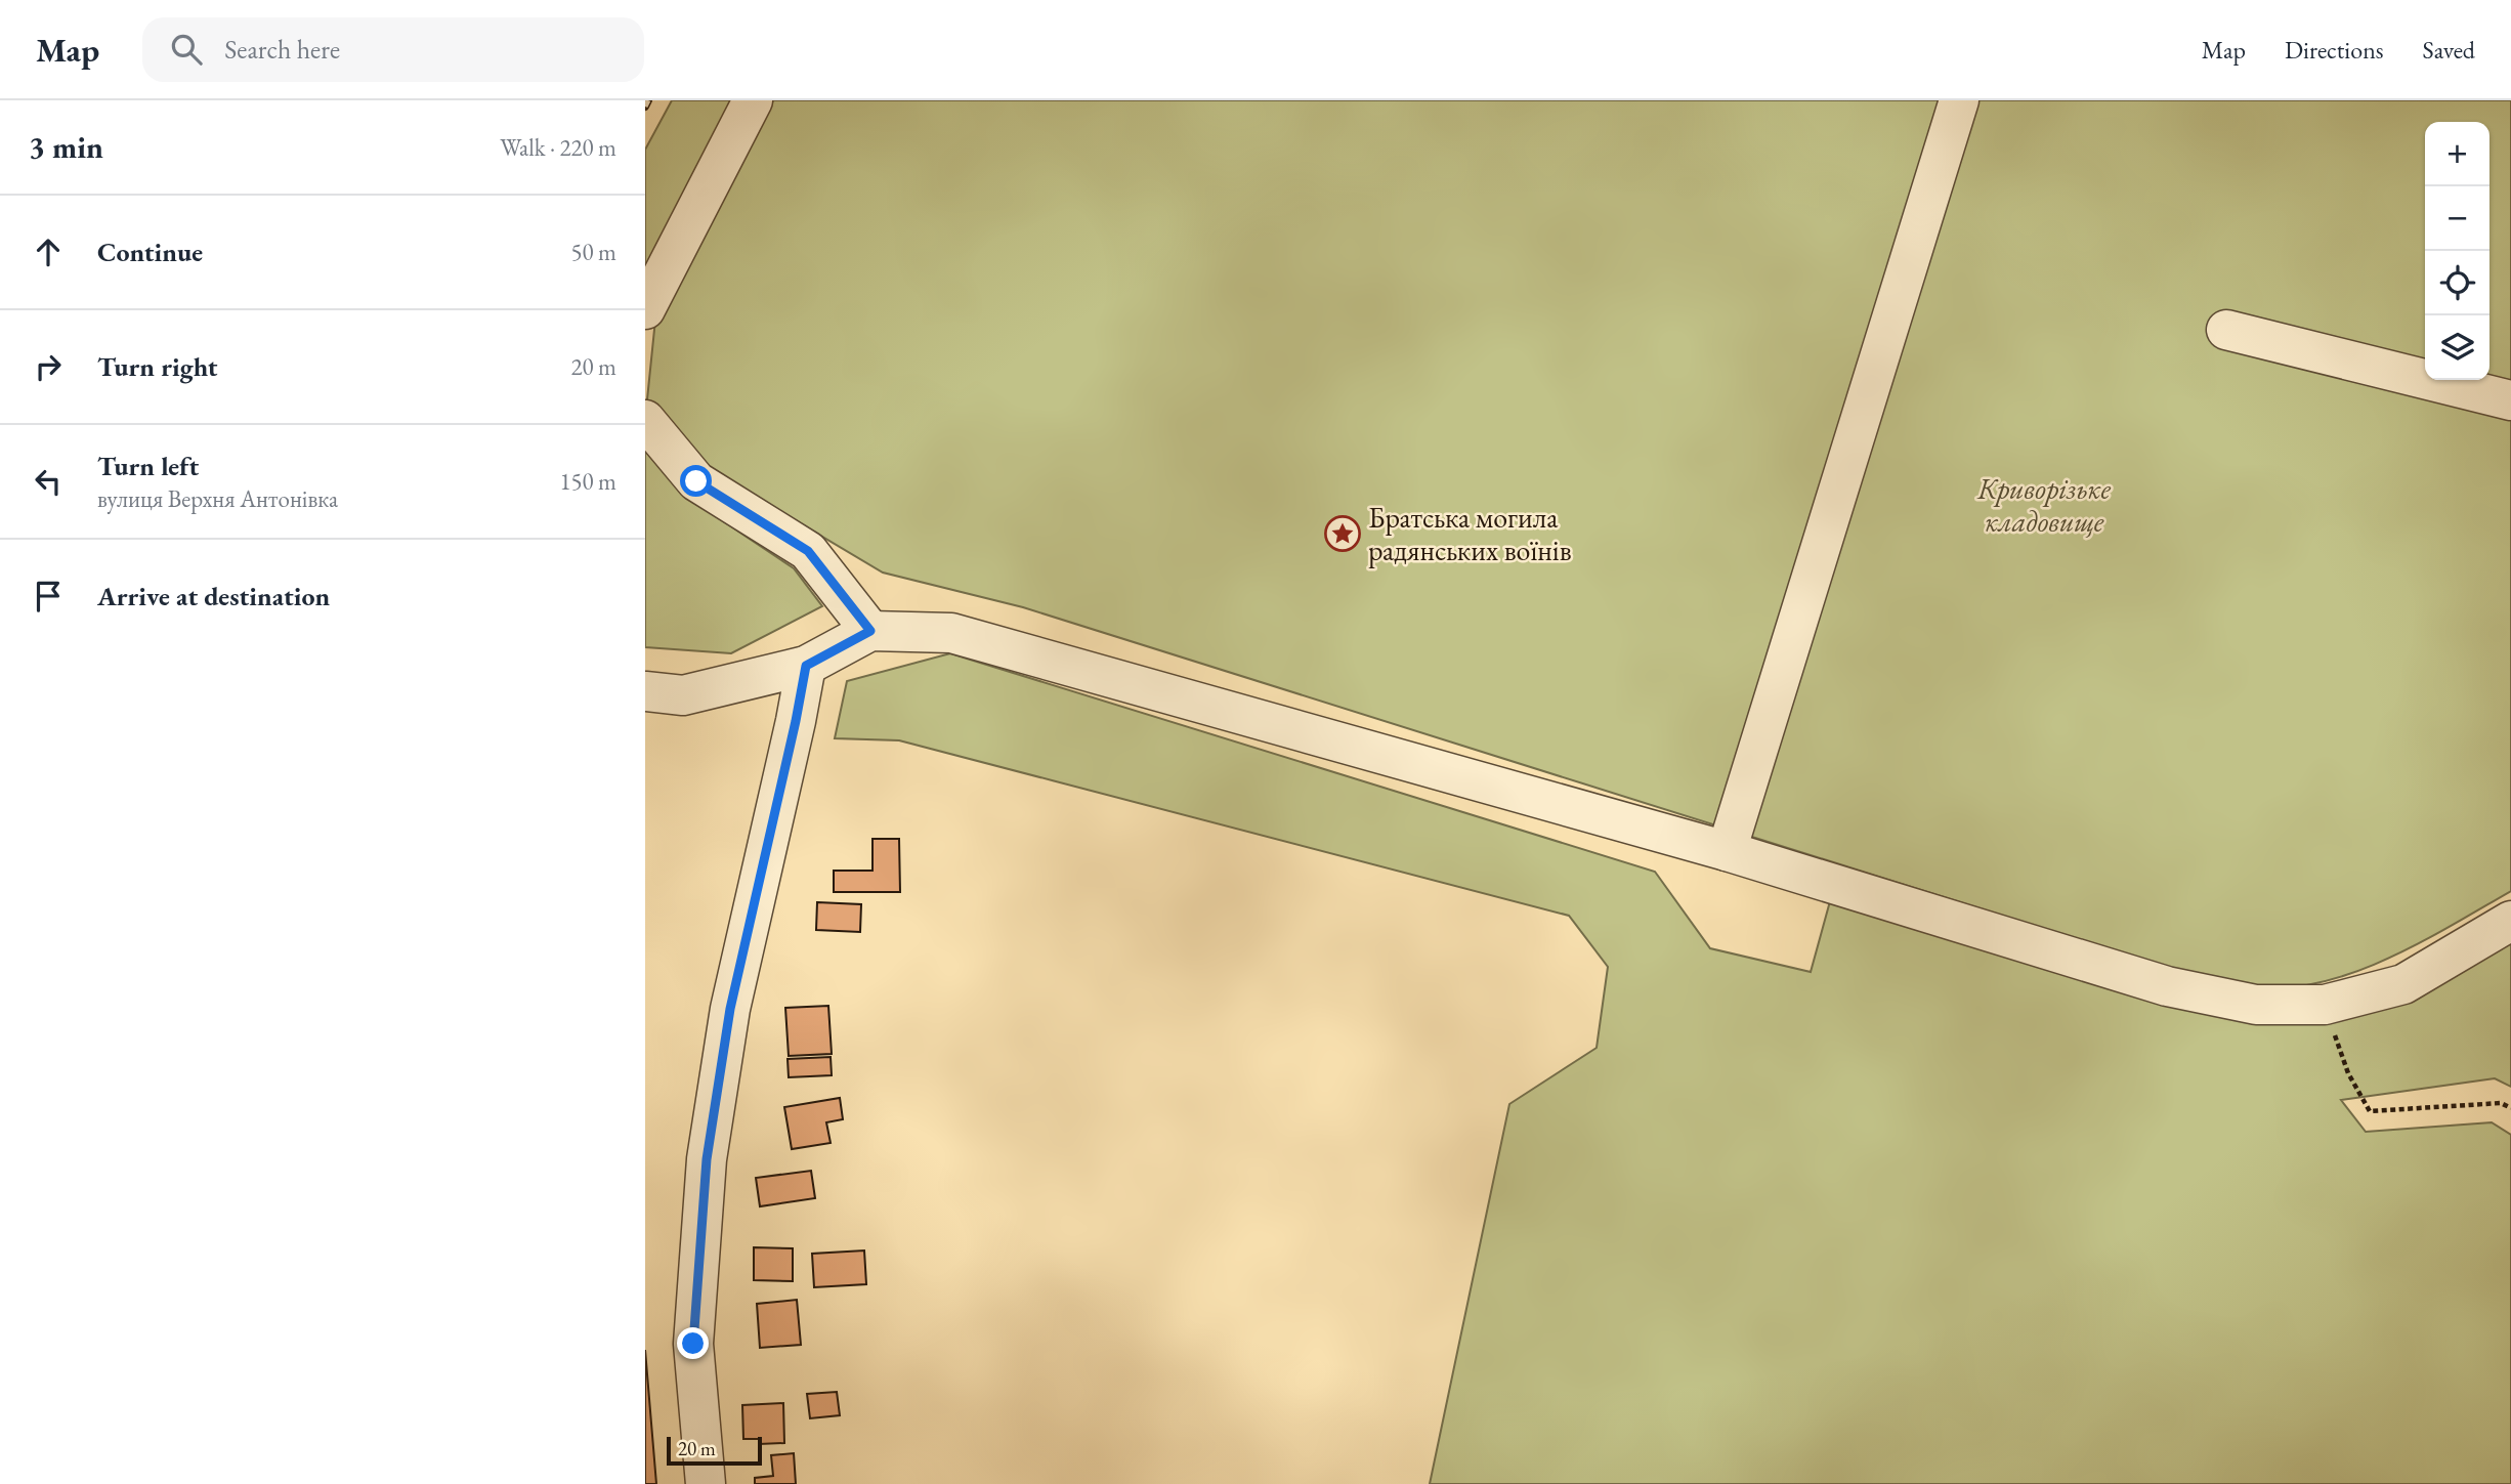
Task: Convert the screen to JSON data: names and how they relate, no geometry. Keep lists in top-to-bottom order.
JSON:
{
  "parks": ["Криворізьке кладовище"],
  "places": {
    "place": ["Братська могила радянських воїнів"]
  },
  "scale_bar": "20 m",
  "page": {
    "header": "Map",
    "search": "Search here",
    "nav": ["Map", "Directions", "Saved"],
    "heading": ["3 min", "Walk · 220 m"],
    "map_buttons": ["+", "−"],
    "list": [
      ["Continue", "50 m"],
      ["Turn right", "20 m"],
      ["Turn left", "вулиця Верхня Антонівка", "150 m"],
      "Arrive at destination"
    ],
    "scale": "20 m"
  }
}
